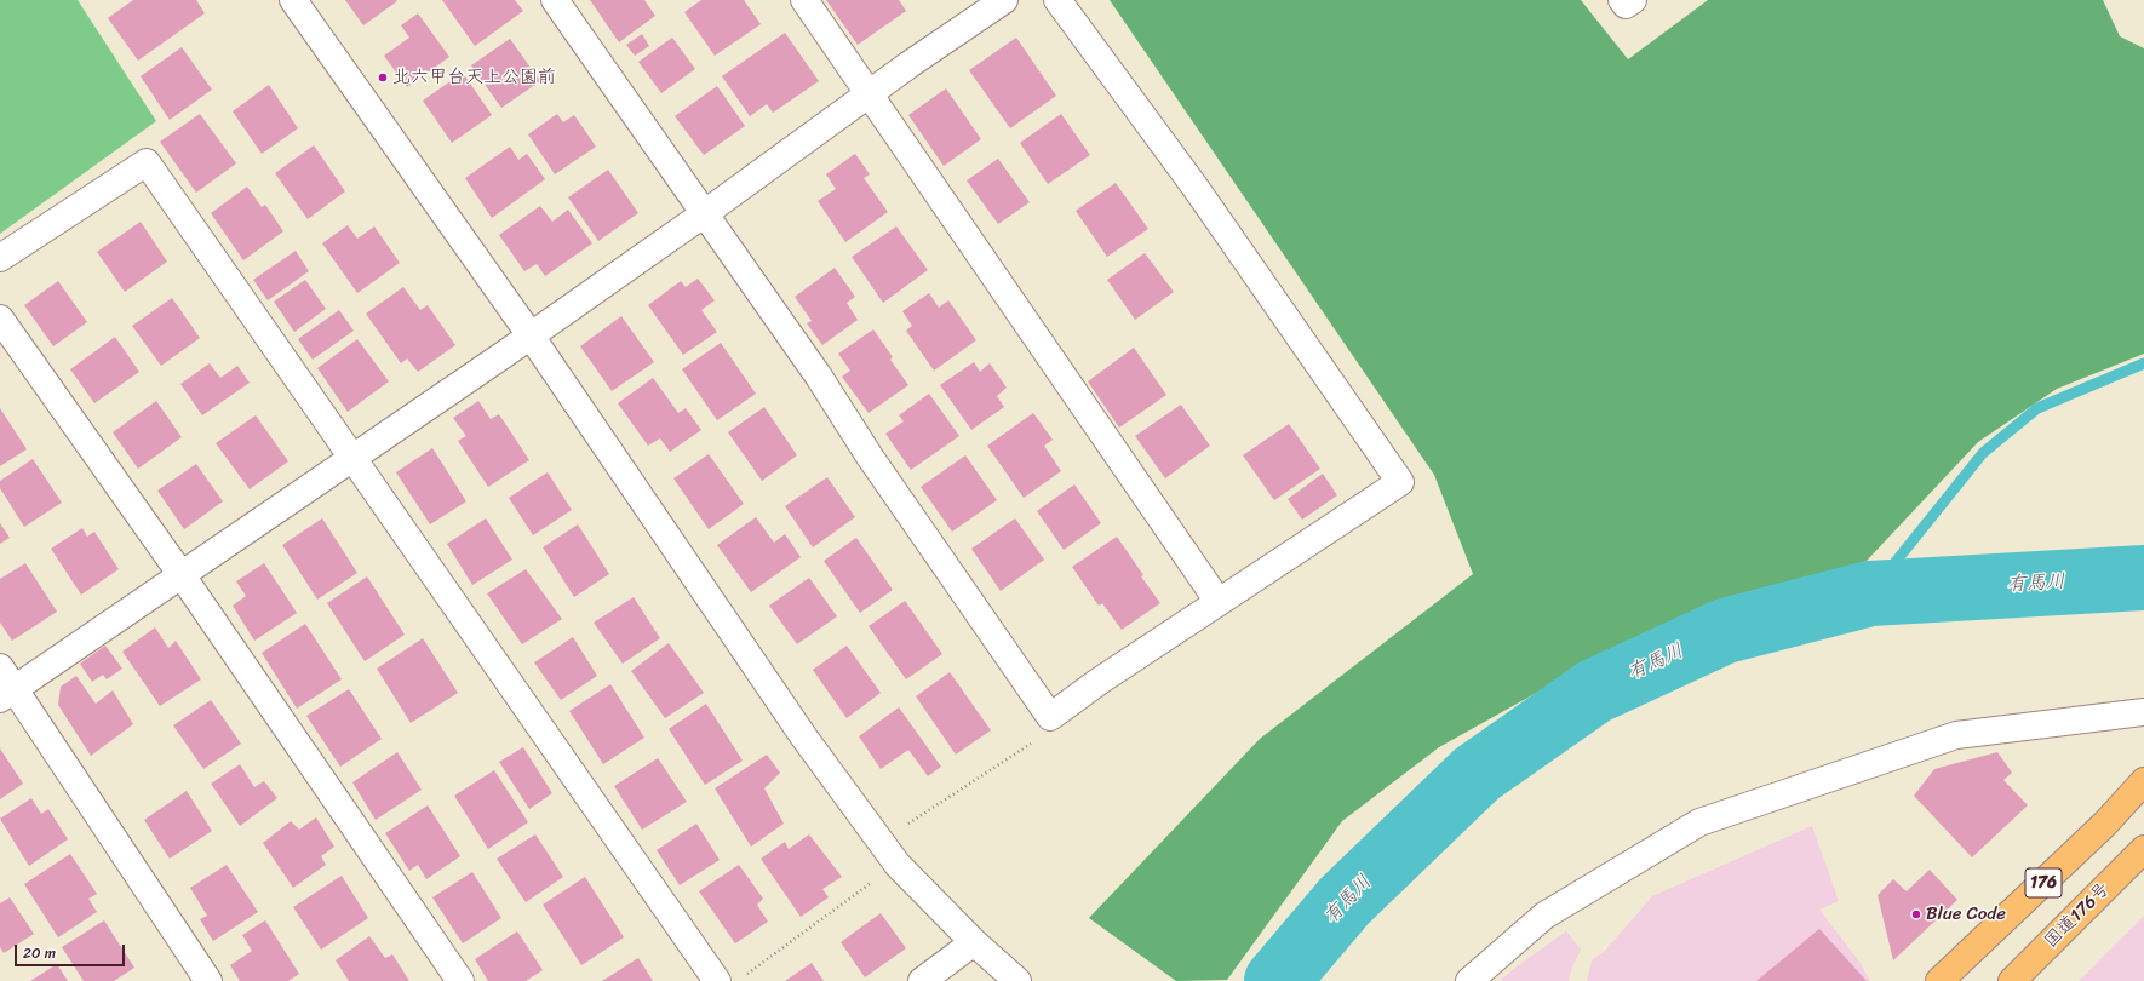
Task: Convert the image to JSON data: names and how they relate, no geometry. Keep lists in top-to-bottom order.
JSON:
{
  "streets": {
    "highway": ["176", "国道176号"]
  },
  "water": ["有馬川"],
  "places": ["北六甲台天上公園前", "Blue Code"],
  "scale_bar": "20 m"
}
